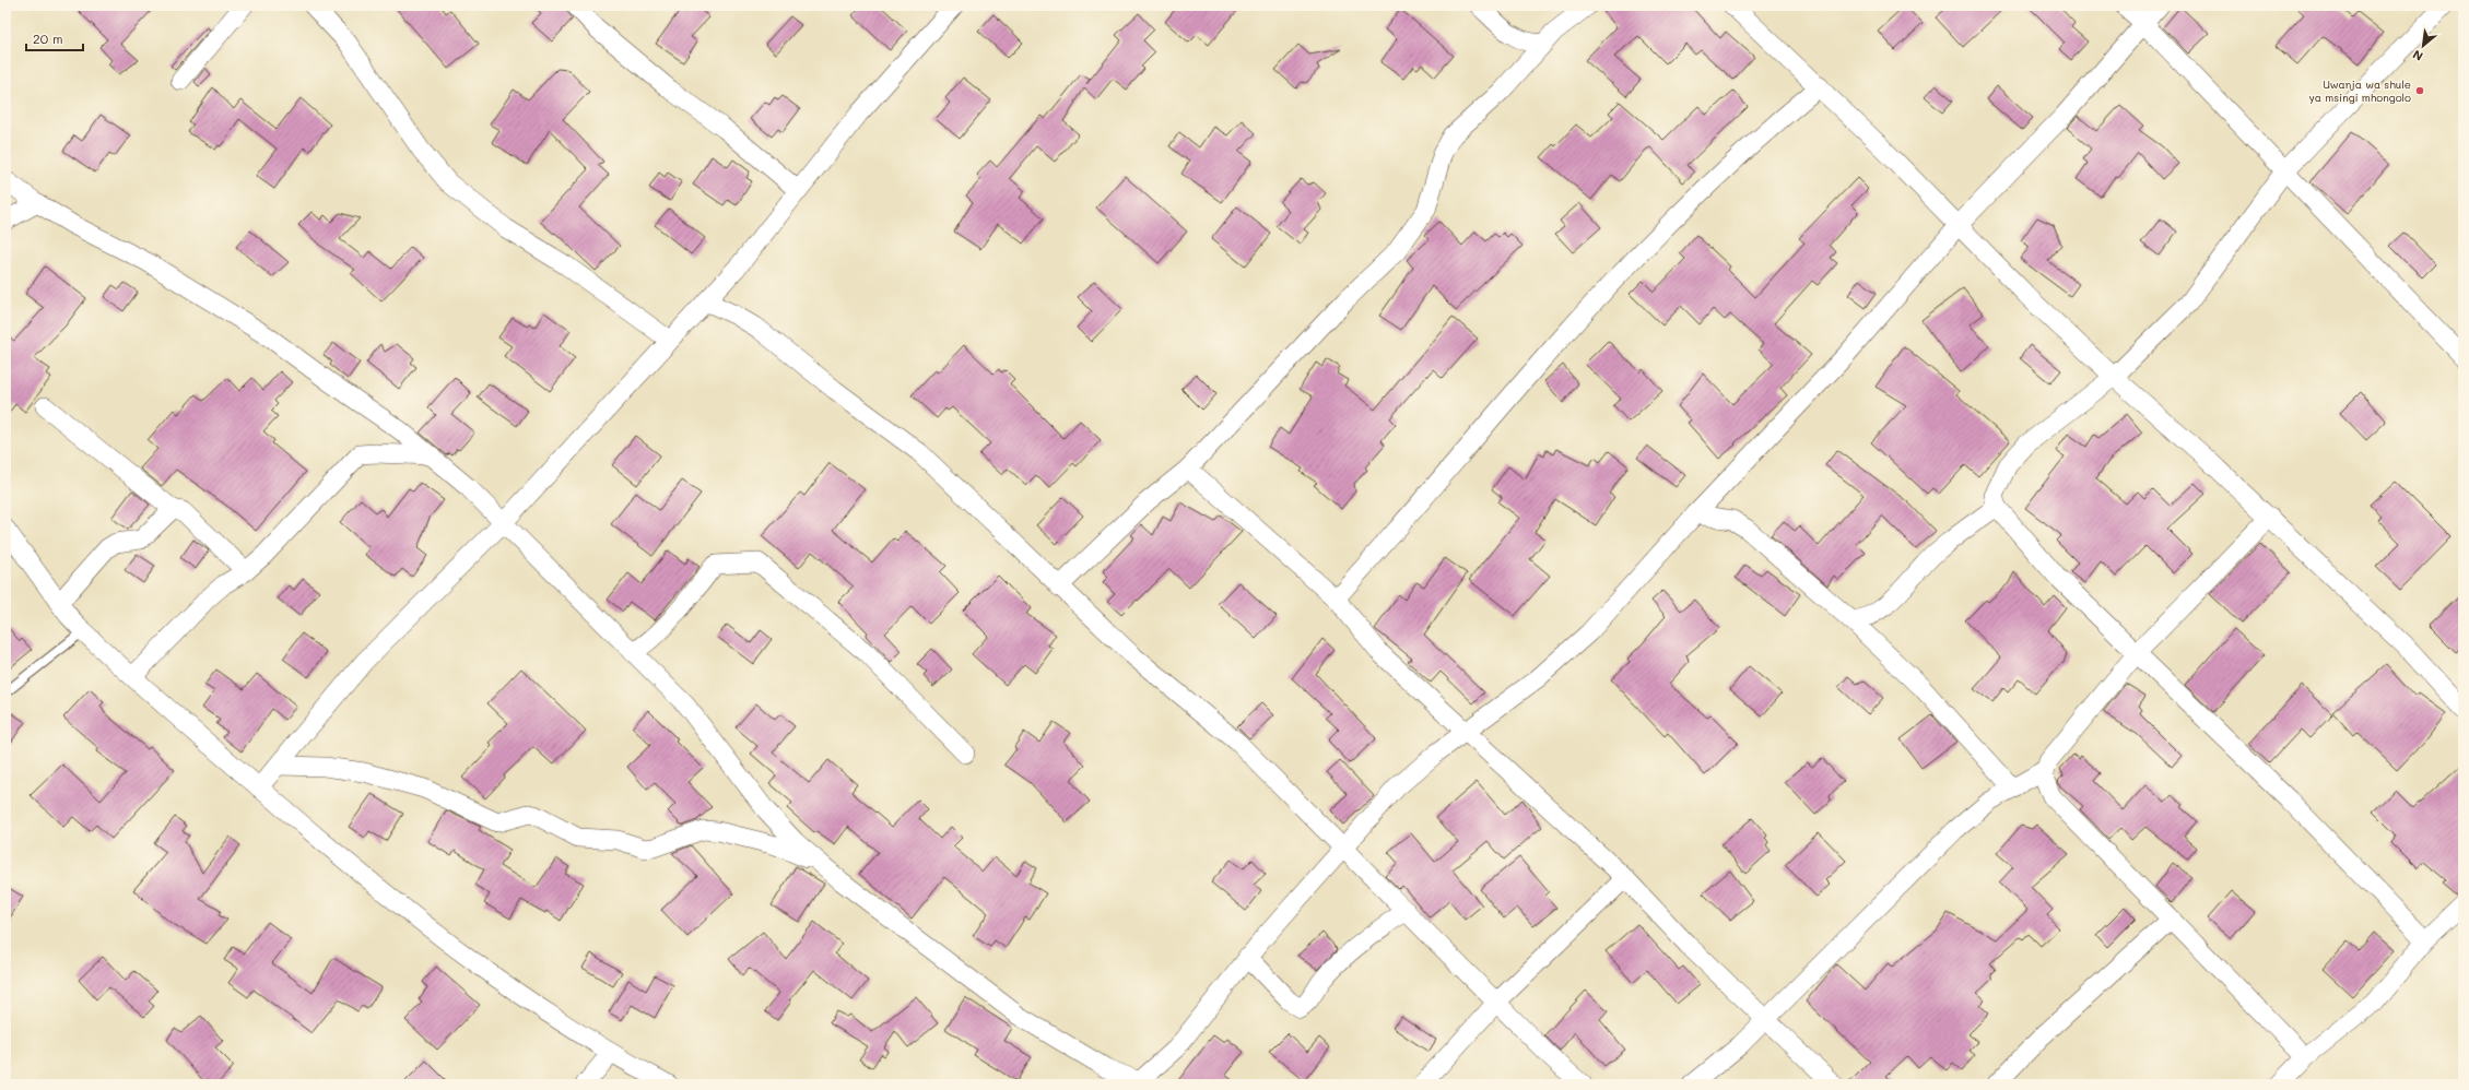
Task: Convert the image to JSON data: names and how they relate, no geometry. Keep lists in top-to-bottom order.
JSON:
{
  "places": ["Uwanja wa shule ya msingi mhongolo"],
  "scale_bar": "20 m",
  "north": "bottom left"
}
